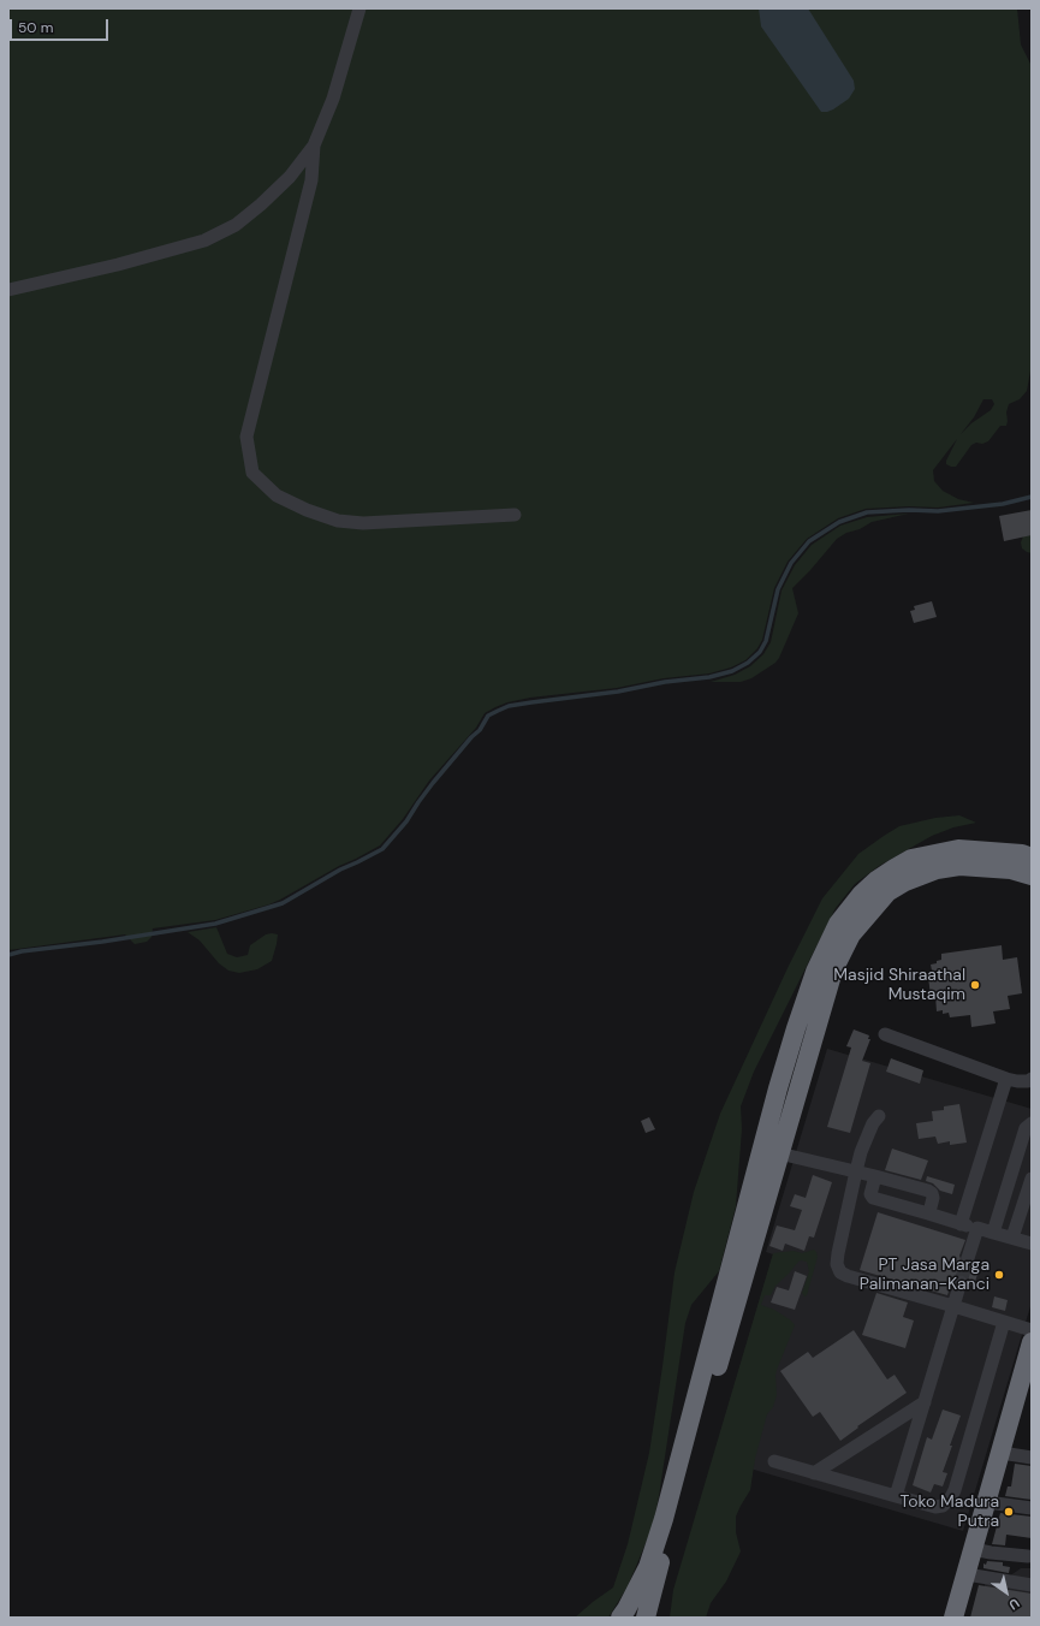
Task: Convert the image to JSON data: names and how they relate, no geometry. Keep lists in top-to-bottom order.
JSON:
{
  "places": ["Masjid Shiraathal Mustaqim", "PT Jasa Marga Palimanan-Kanci", "Toko Madura Putra"],
  "scale_bar": "50 m",
  "north": "bottom right"
}
